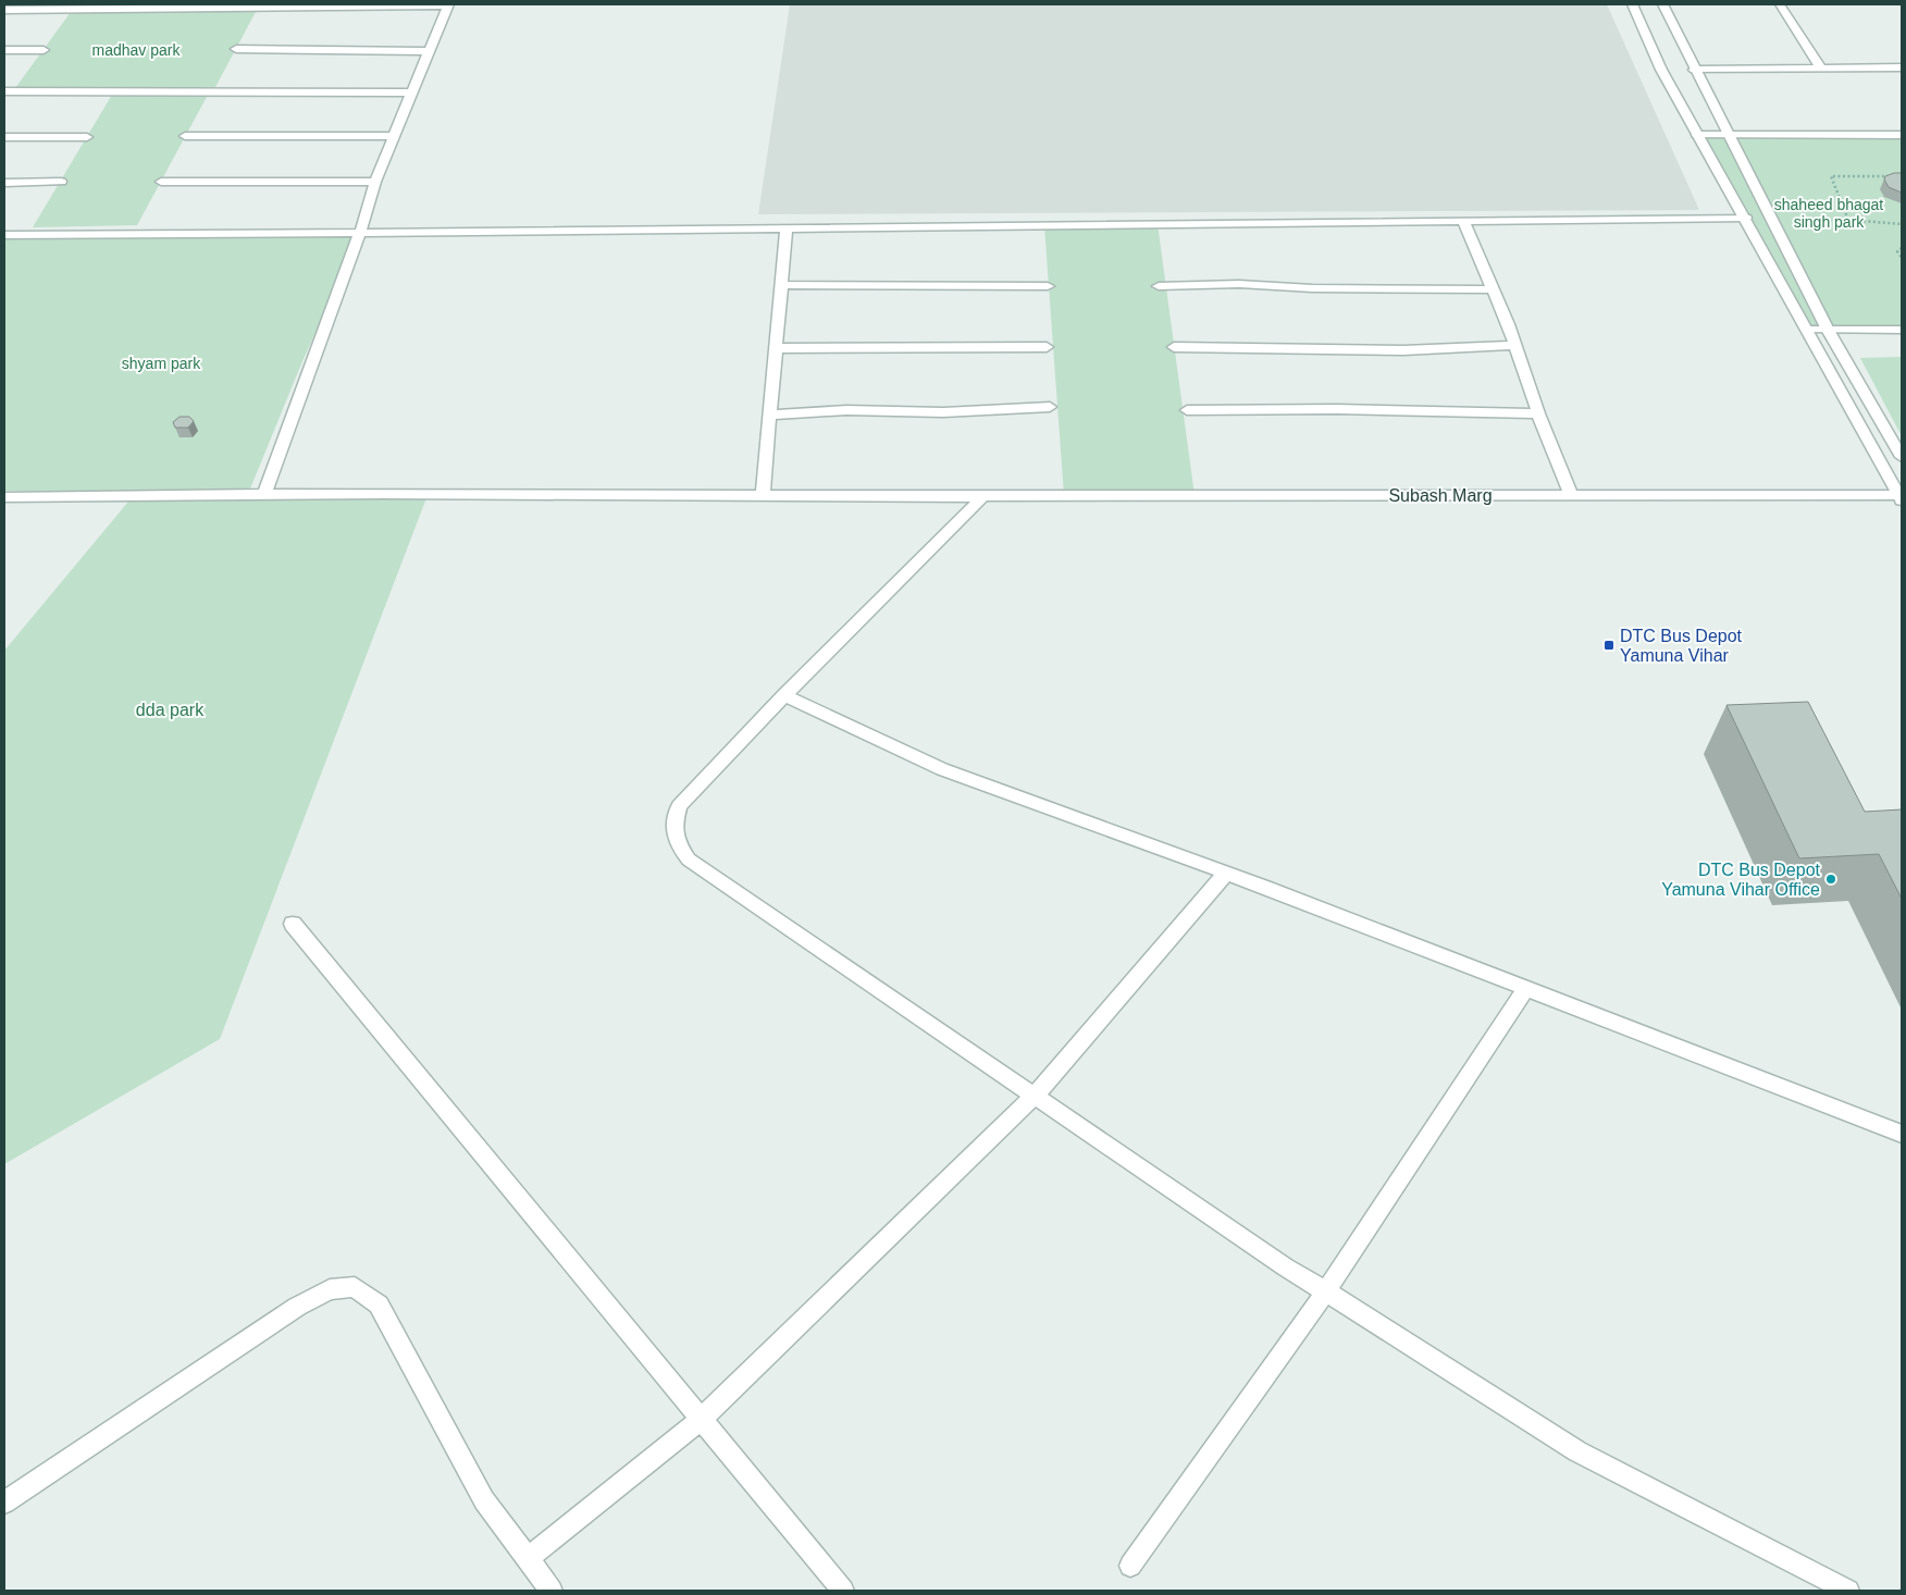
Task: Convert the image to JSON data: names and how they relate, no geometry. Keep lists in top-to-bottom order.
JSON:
{
  "streets": {
    "street": ["Subash Marg"]
  },
  "parks": [
    "madhav park",
    "shaheed bhagat singh park",
    "shyam park",
    "dda park"
  ],
  "places": {
    "transit": ["DTC Bus Depot Yamuna Vihar"],
    "other": ["DTC Bus Depot Yamuna Vihar Office"]
  }
}
